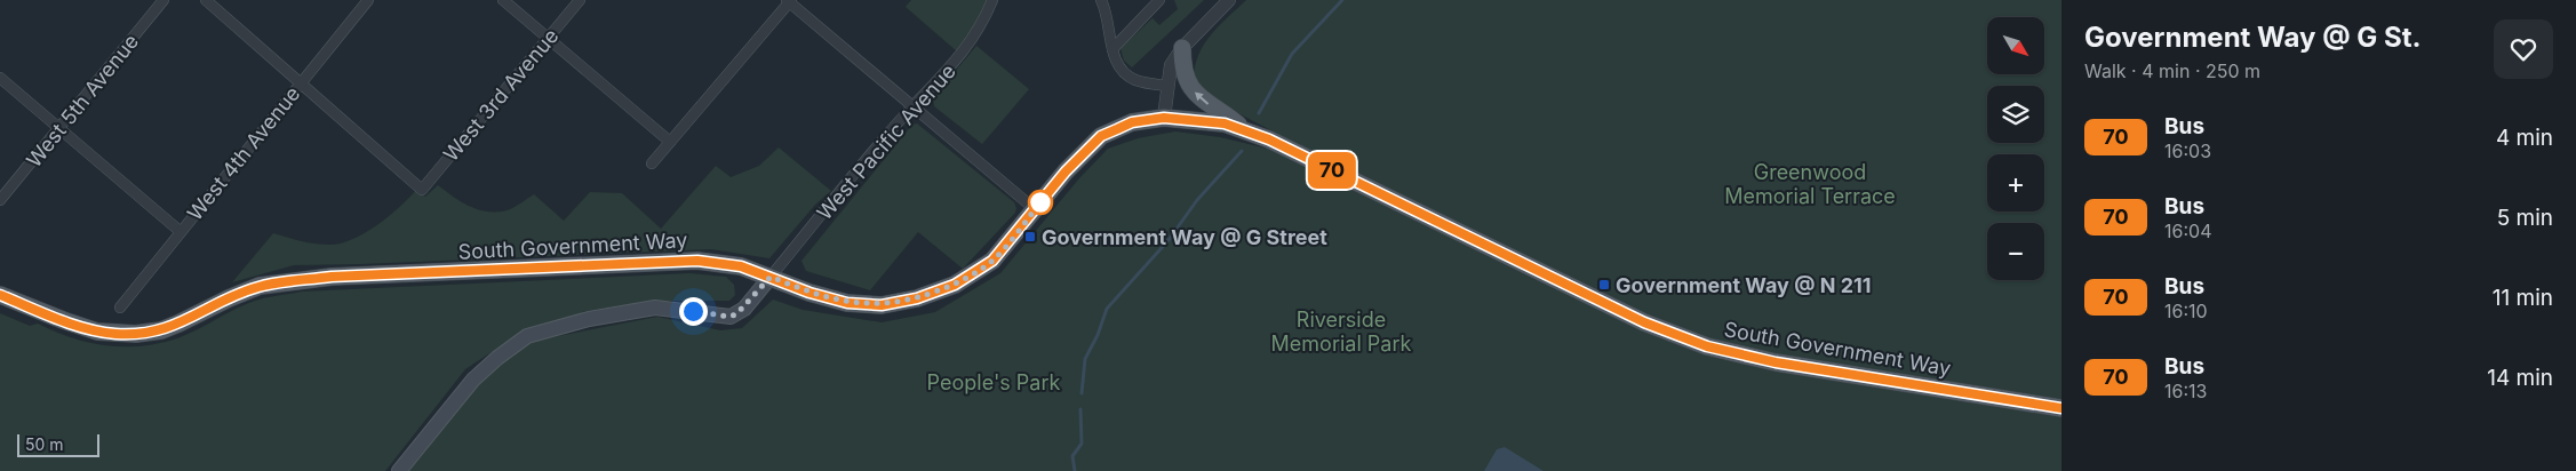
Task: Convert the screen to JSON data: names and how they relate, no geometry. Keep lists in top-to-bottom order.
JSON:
{
  "streets": {
    "main road": ["South Government Way"],
    "street": [
      "West 3rd Avenue",
      "West 5th Avenue",
      "West Pacific Avenue",
      "West 4th Avenue"
    ]
  },
  "crossings": [
    ["West 3rd Avenue", "West 4th Avenue"],
    ["West Pacific Avenue", "South Government Way"]
  ],
  "parks": ["Greenwood Memorial Terrace", "Riverside Memorial Park", "People's Park"],
  "places": {
    "transit": ["Government Way @ G Street", "Government Way @ N 211"]
  },
  "lines": ["bus line 70"],
  "scale_bar": "50 m",
  "north": "bottom right",
  "page": {
    "on_map": "70",
    "heading": ["Government Way @ G St.", "Walk · 4 min · 250 m"],
    "map_buttons": ["+", "−"],
    "list": [
      {
        "mark": "70",
        "name": "Bus",
        "note": "16:03",
        "value": "4 min"
      },
      {
        "mark": "70",
        "name": "Bus",
        "note": "16:04",
        "value": "5 min"
      },
      {
        "mark": "70",
        "name": "Bus",
        "note": "16:10",
        "value": "11 min"
      },
      {
        "mark": "70",
        "name": "Bus",
        "note": "16:13",
        "value": "14 min"
      }
    ],
    "scale": "50 m"
  }
}
